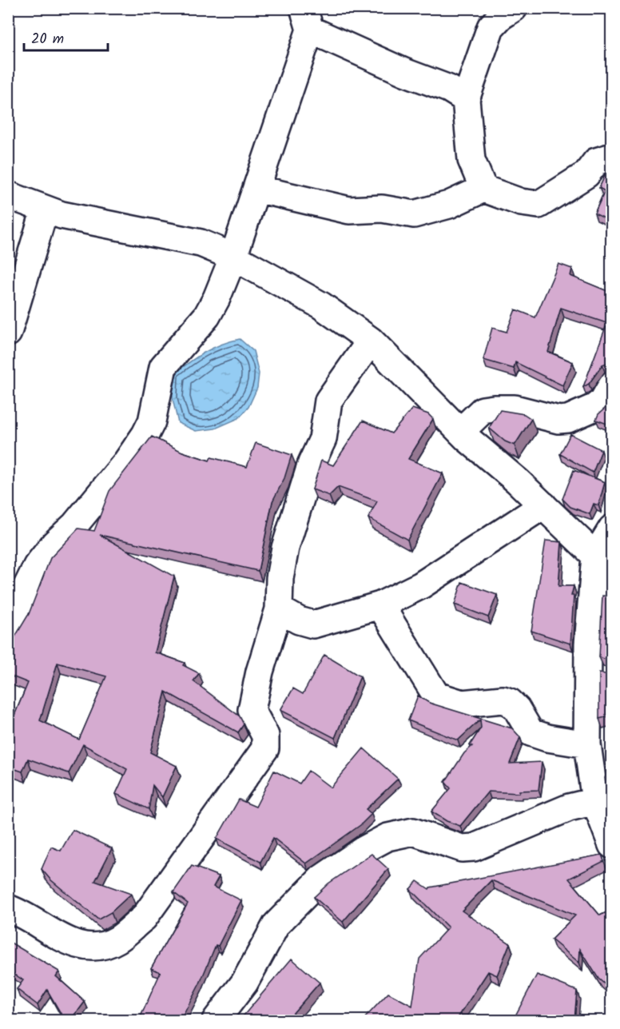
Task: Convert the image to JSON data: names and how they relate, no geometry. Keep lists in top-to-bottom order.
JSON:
{
  "scale_bar": "20 m"
}
